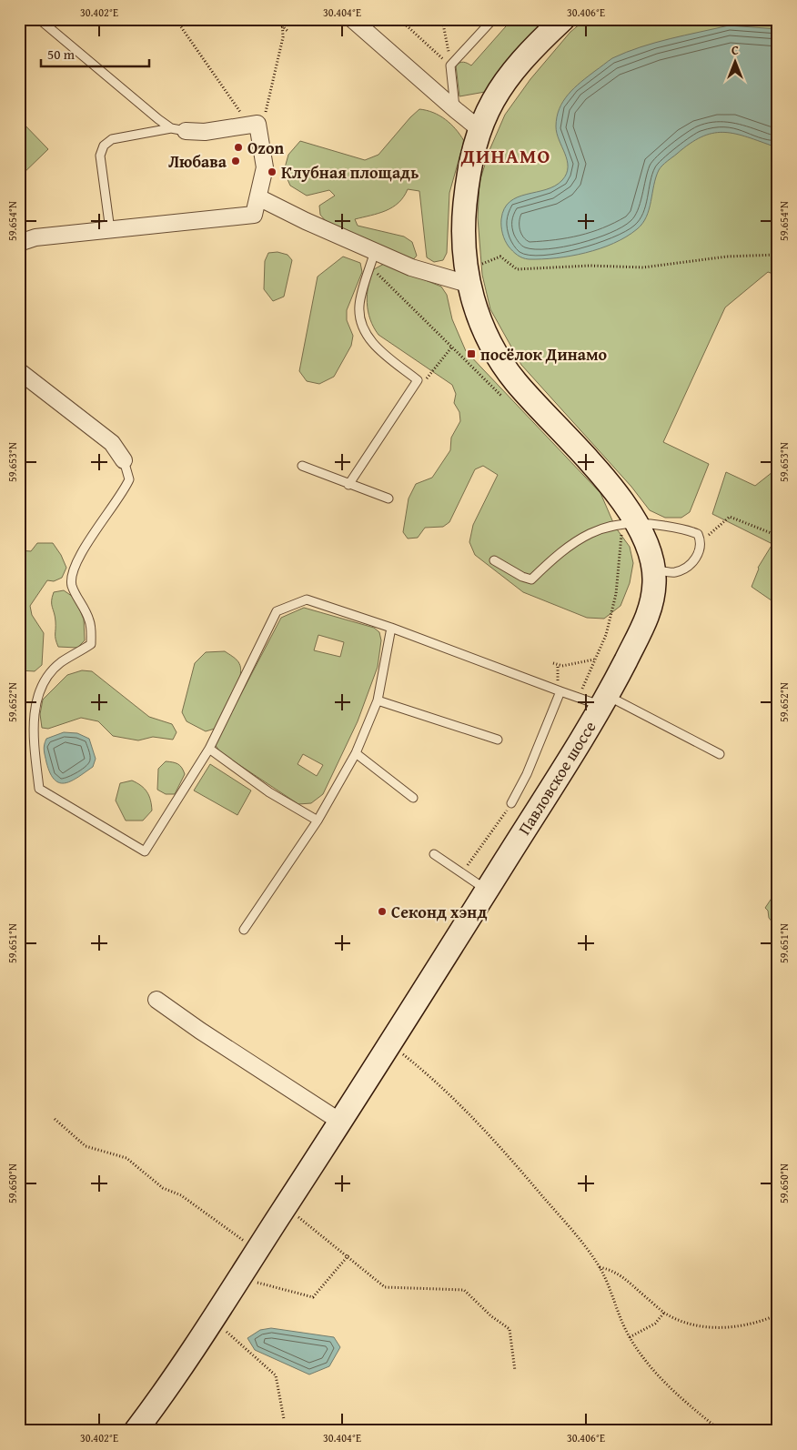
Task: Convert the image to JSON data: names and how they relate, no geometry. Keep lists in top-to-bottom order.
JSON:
{
  "streets": {
    "main road": ["Павловское шоссе"]
  },
  "districts": ["ДИНАМО"],
  "places": {
    "other": [
      "Ozon",
      "Любава",
      "Клубная площадь",
      "Секонд хэнд"
    ],
    "transit": ["посёлок Динамо"]
  },
  "scale_bar": "50 m",
  "north": "top",
  "coordinates": [
    "30.402°E",
    "30.404°E",
    "30.406°E",
    "59.654°N",
    "59.653°N",
    "59.652°N",
    "59.651°N",
    "59.650°N"
  ]
}
